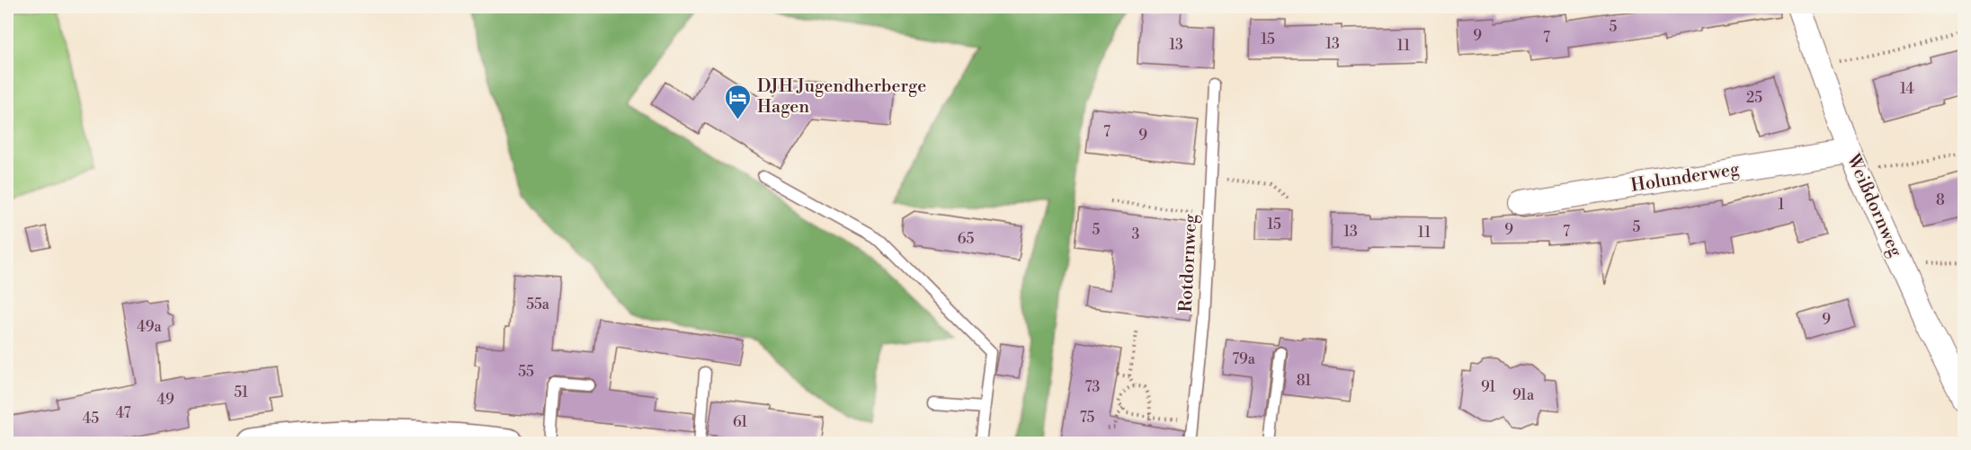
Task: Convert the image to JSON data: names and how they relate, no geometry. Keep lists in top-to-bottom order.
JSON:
{
  "streets": {
    "street": ["Holunderweg", "Weißdornweg"],
    "lane": ["Rotdornweg"]
  },
  "crossings": [
    ["Holunderweg", "Weißdornweg"]
  ],
  "places": {
    "hotel": ["DJH Jugendherberge Hagen"]
  },
  "house_numbers": [
    "5",
    "9",
    "7",
    "15",
    "13",
    "13",
    "11",
    "14",
    "25",
    "7",
    "9",
    "8",
    "1",
    "15",
    "5",
    "5",
    "9",
    "13",
    "7",
    "11",
    "3",
    "65",
    "55a",
    "9",
    "49a",
    "79a",
    "55",
    "81",
    "73",
    "91",
    "51",
    "91a",
    "49",
    "47",
    "75",
    "45",
    "61"
  ]
}
